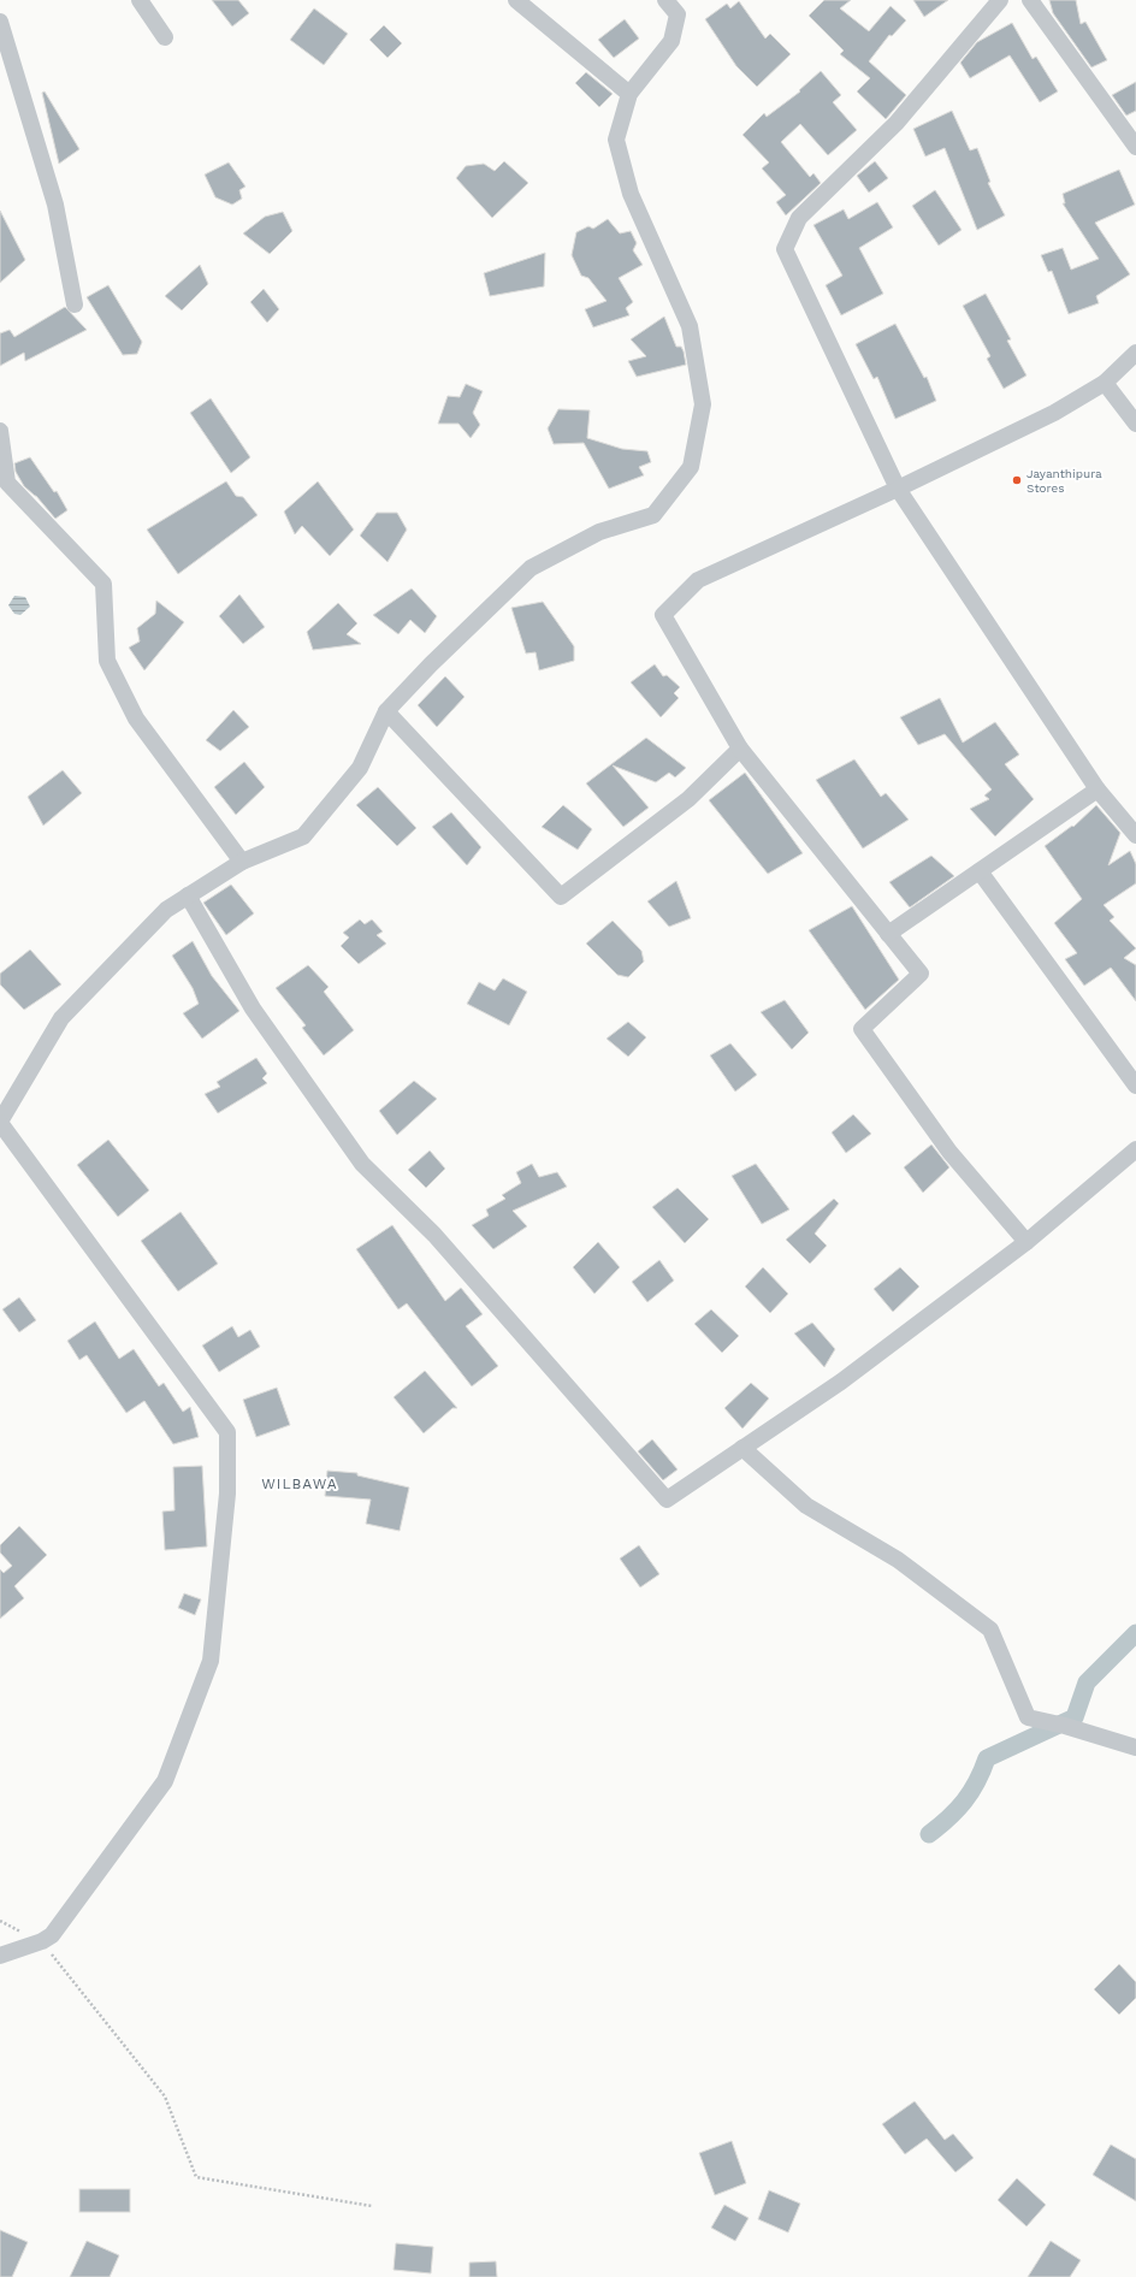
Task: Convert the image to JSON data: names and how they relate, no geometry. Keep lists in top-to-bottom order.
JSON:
{
  "districts": ["WILBAWA"],
  "places": ["Jayanthipura Stores"]
}
